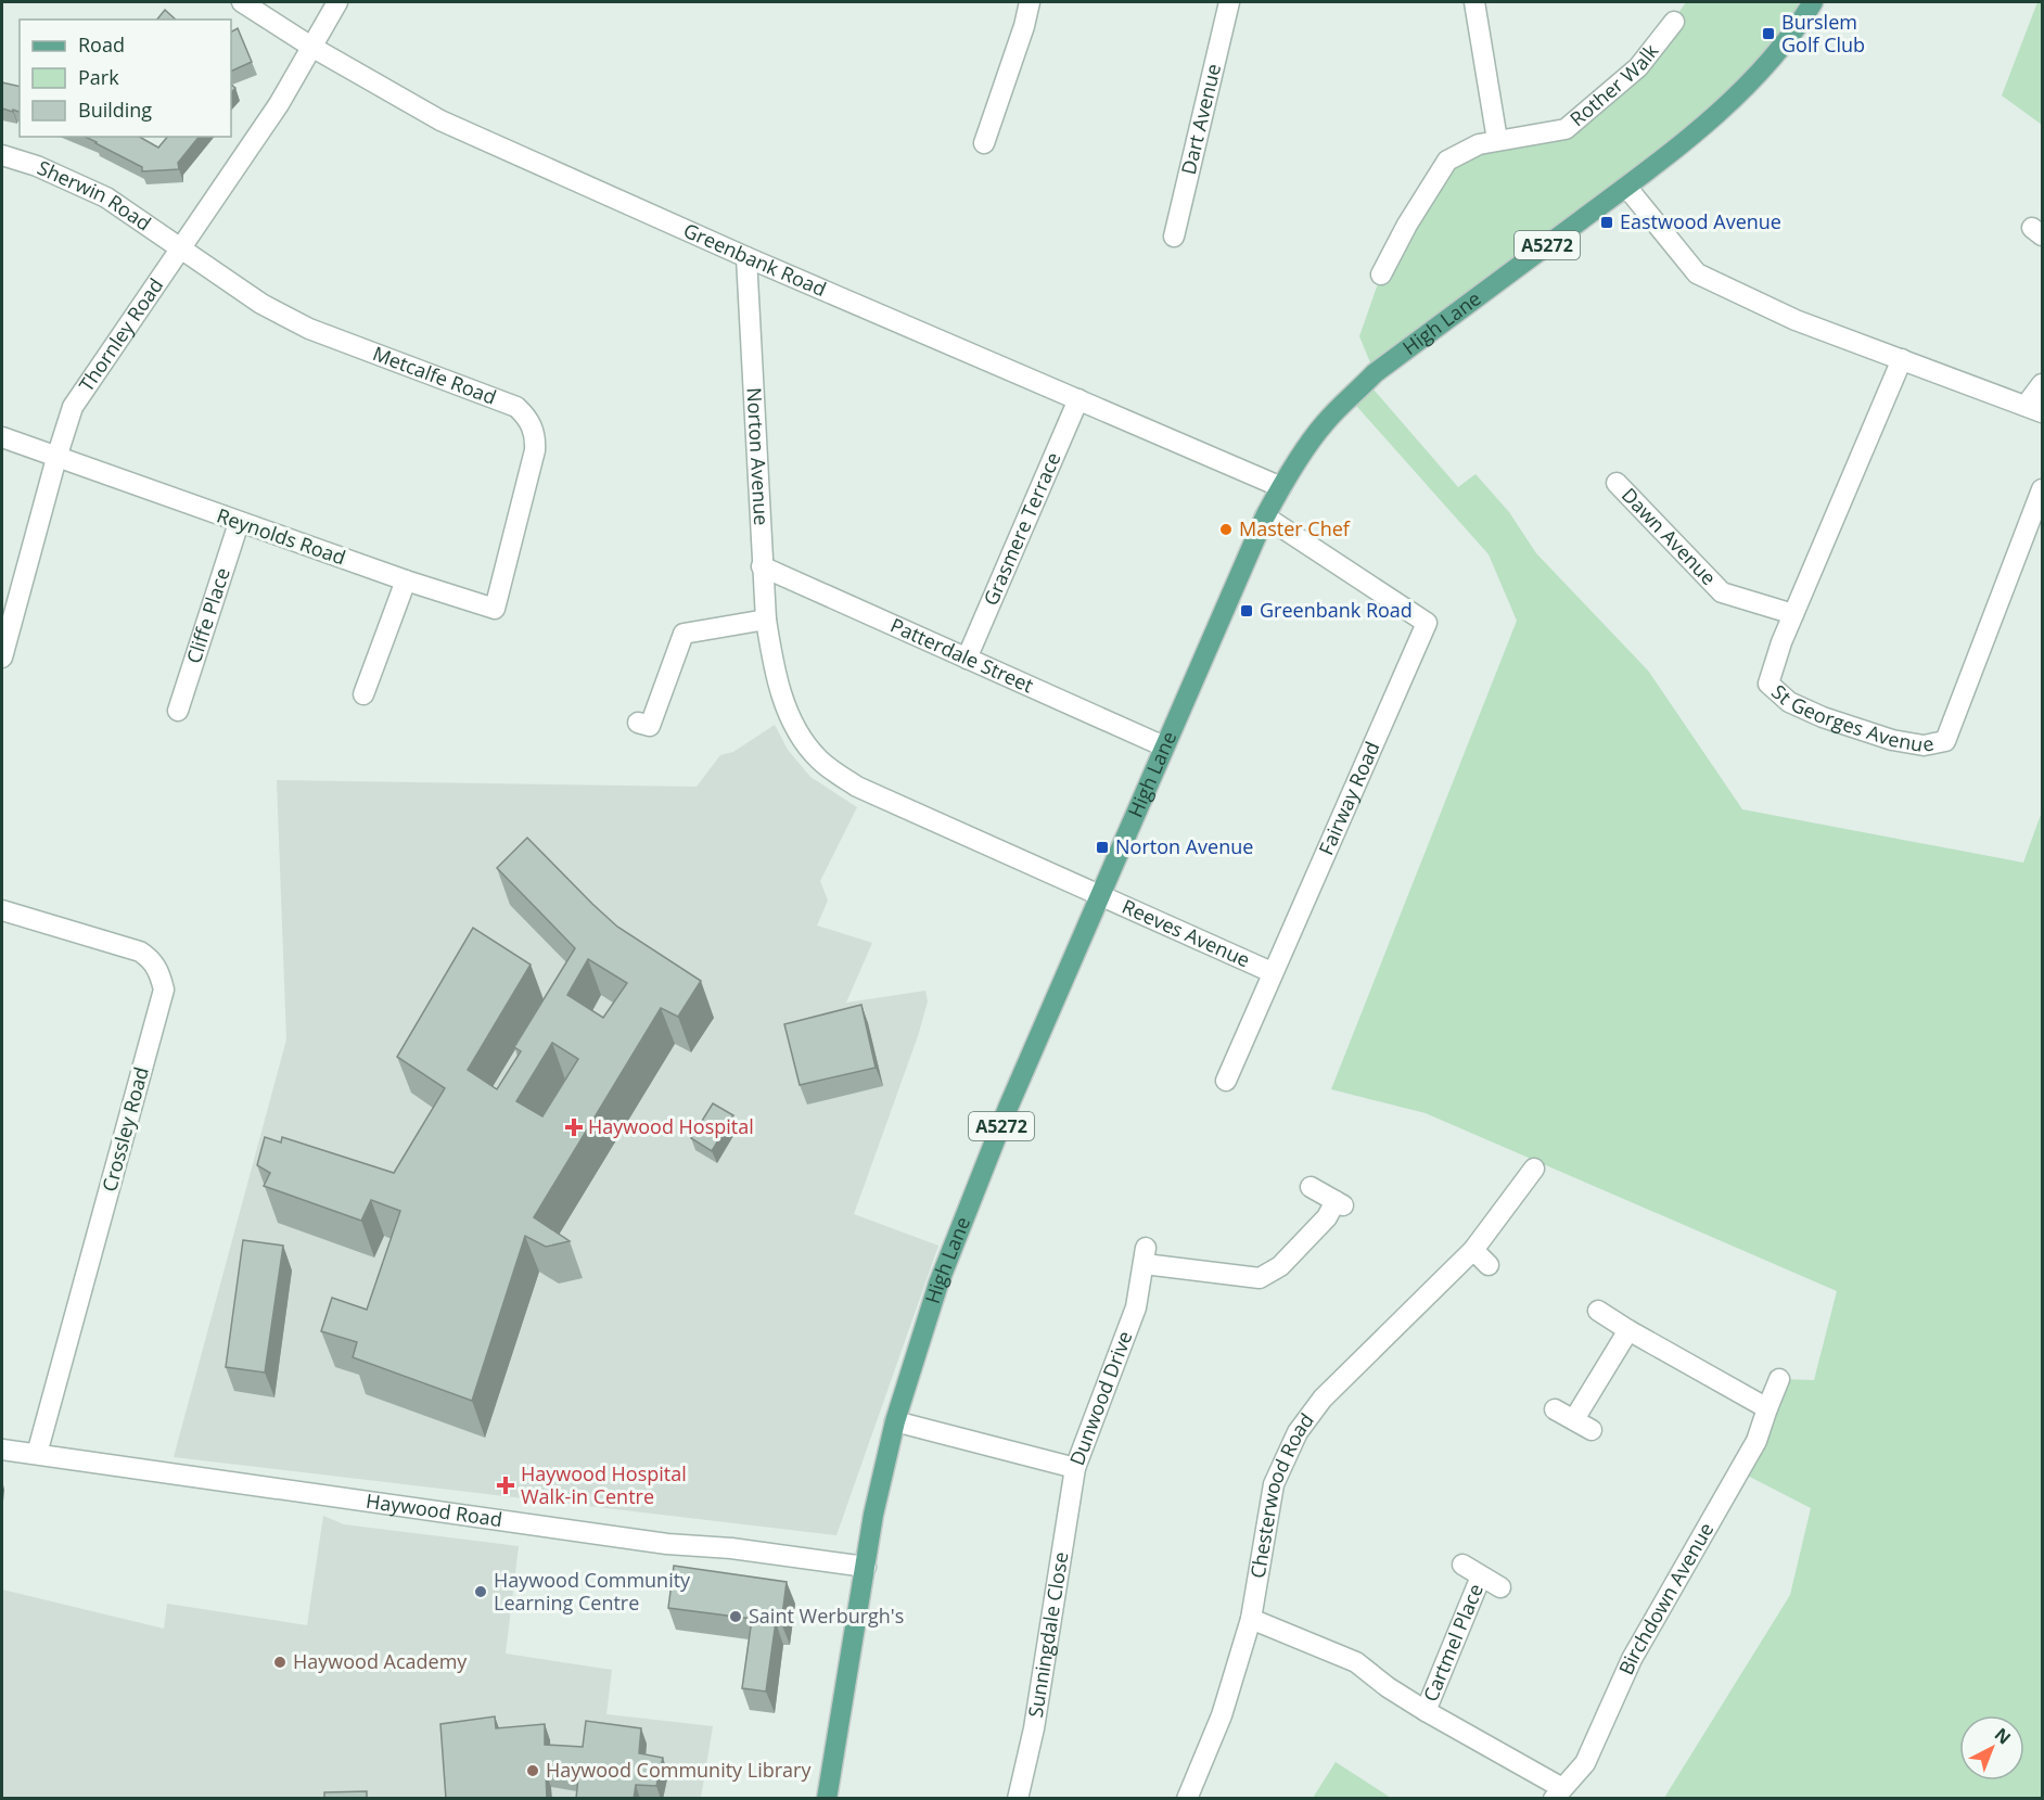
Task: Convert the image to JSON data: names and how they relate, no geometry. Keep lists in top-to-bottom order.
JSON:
{
  "streets": {
    "main road": ["A5272", "High Lane"],
    "street": [
      "Rother Walk",
      "Dart Avenue",
      "Sherwin Road",
      "Greenbank Road",
      "Thornley Road",
      "Metcalfe Road",
      "Norton Avenue",
      "Grasmere Terrace",
      "Dawn Avenue",
      "Reynolds Road",
      "Cliffe Place",
      "Patterdale Street",
      "St Georges Avenue",
      "Fairway Road",
      "Reeves Avenue",
      "Crossley Road",
      "Dunwood Drive",
      "Chesterwood Road",
      "Haywood Road",
      "Birchdown Avenue",
      "Sunningdale Close",
      "Cartmel Place"
    ]
  },
  "crossings": [
    ["Sherwin Road", "Thornley Road"],
    ["Sherwin Road", "Metcalfe Road"],
    ["Greenbank Road", "High Lane"],
    ["Greenbank Road", "Thornley Road"],
    ["Greenbank Road", "Norton Avenue"],
    ["Greenbank Road", "Grasmere Terrace"],
    ["High Lane", "Norton Avenue"],
    ["High Lane", "Patterdale Street"],
    ["High Lane", "Fairway Road"],
    ["High Lane", "Reeves Avenue"],
    ["High Lane", "Dunwood Drive"],
    ["High Lane", "Haywood Road"],
    ["Thornley Road", "Metcalfe Road"],
    ["Thornley Road", "Reynolds Road"],
    ["Metcalfe Road", "Reynolds Road"],
    ["Norton Avenue", "Patterdale Street"],
    ["Norton Avenue", "Reeves Avenue"],
    ["Grasmere Terrace", "Patterdale Street"],
    ["Dawn Avenue", "St Georges Avenue"],
    ["Reynolds Road", "Cliffe Place"],
    ["Fairway Road", "Reeves Avenue"],
    ["Crossley Road", "Haywood Road"],
    ["Dunwood Drive", "Sunningdale Close"],
    ["Chesterwood Road", "Birchdown Avenue"],
    ["Birchdown Avenue", "Cartmel Place"]
  ],
  "places": {
    "transit": [
      "Burslem Golf Club",
      "Eastwood Avenue",
      "Greenbank Road",
      "Norton Avenue"
    ],
    "other": [
      "Master Chef",
      "Haywood Community Learning Centre",
      "Saint Werburgh's",
      "Haywood Academy",
      "Haywood Community Library"
    ],
    "health": ["Haywood Hospital", "Haywood Hospital Walk-in Centre"]
  },
  "legend": ["Road", "Park", "Building"],
  "north": "top right"
}
